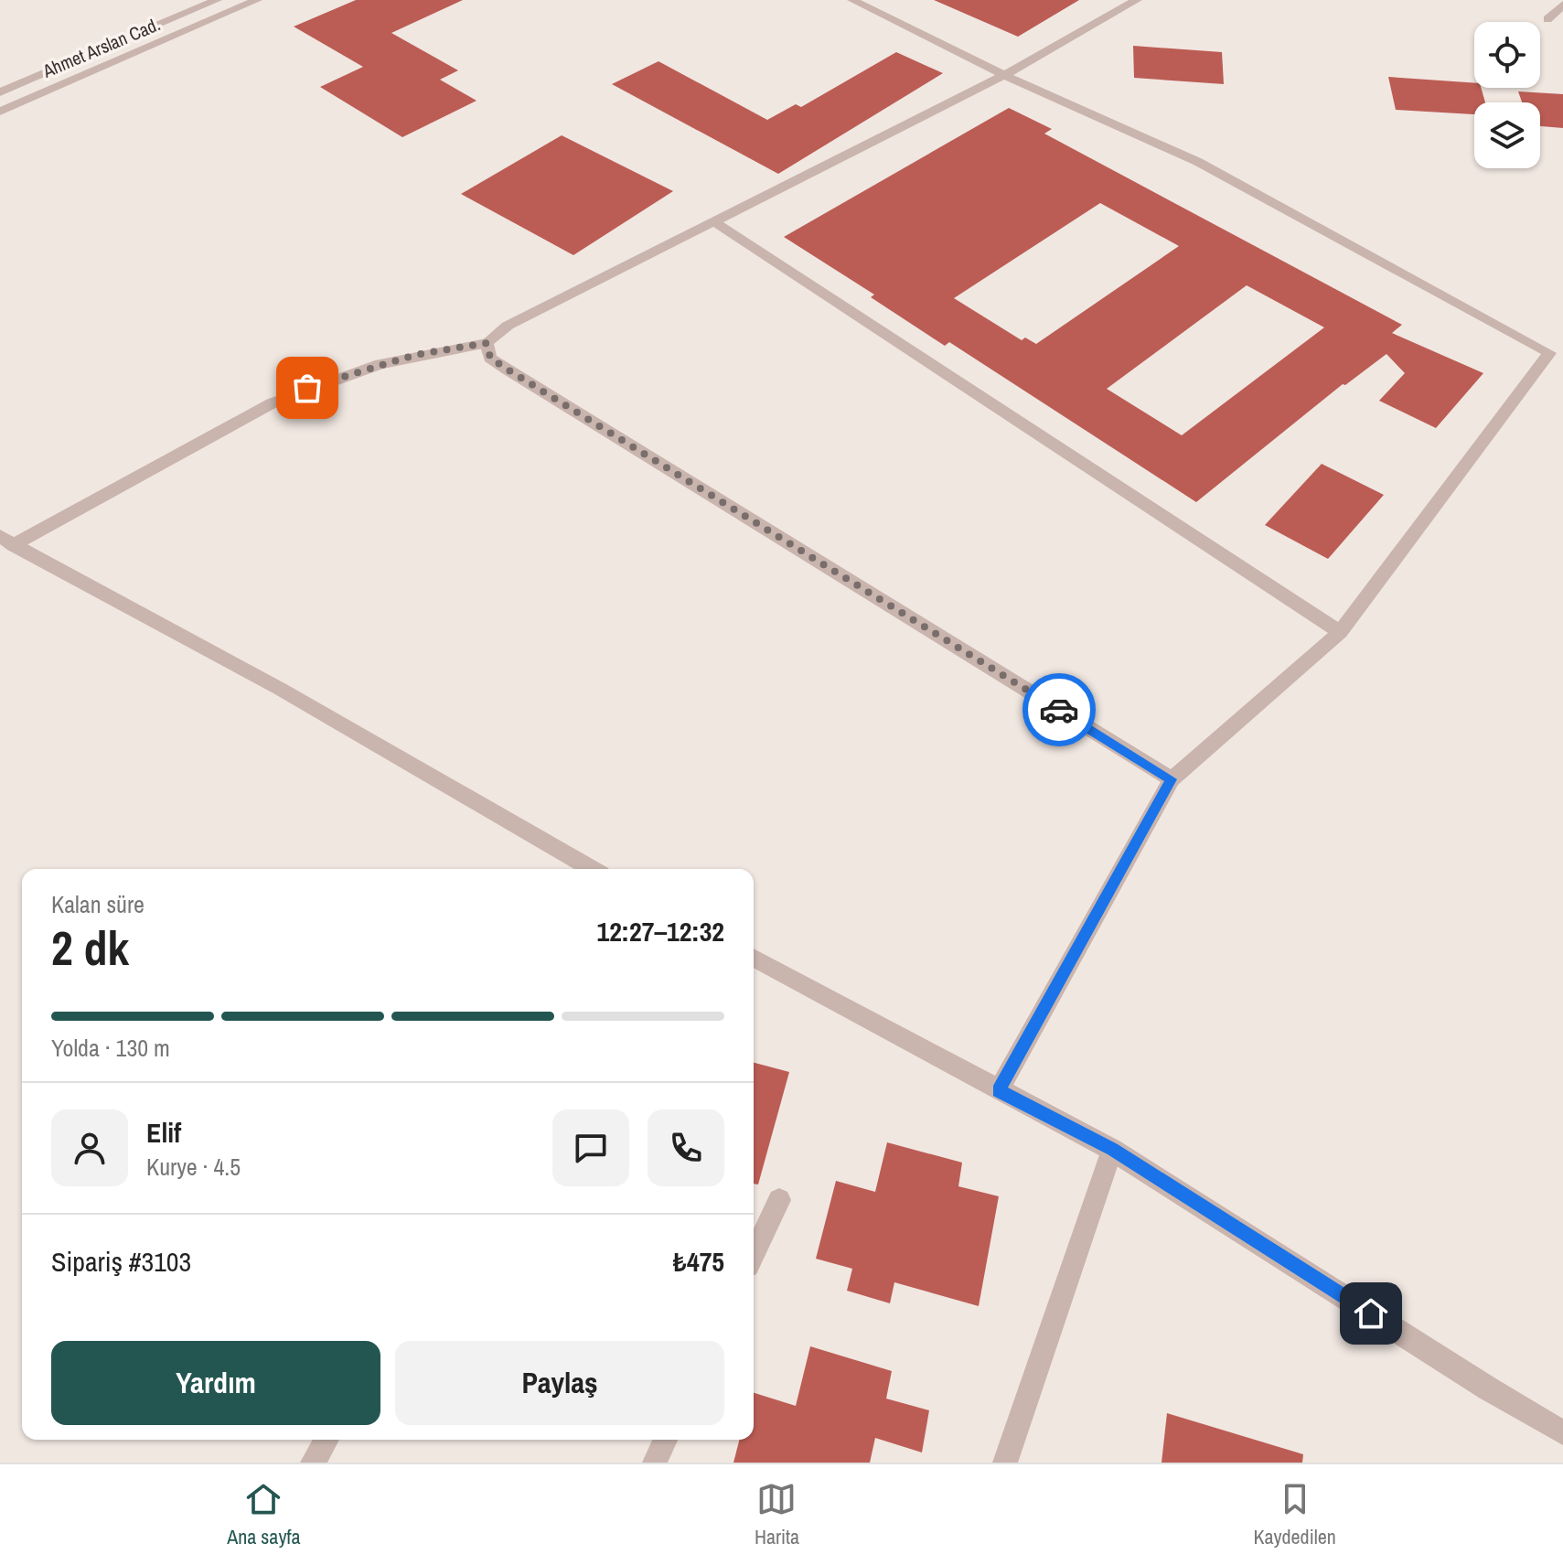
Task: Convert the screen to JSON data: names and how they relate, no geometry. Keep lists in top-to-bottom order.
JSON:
{
  "streets": {
    "street": ["Ahmet Arslan Cad."]
  },
  "page": {
    "heading": ["2 dk", "Kalan süre", "12:27–12:32"],
    "panel": [
      "Elif",
      "Kurye · 4.5",
      "Sipariş #3103",
      "₺475"
    ],
    "bar": "Yolda · 130 m",
    "buttons": ["Yardım", "Paylaş"],
    "tabs": ["Ana sayfa", "Harita", "Kaydedilen"]
  }
}
